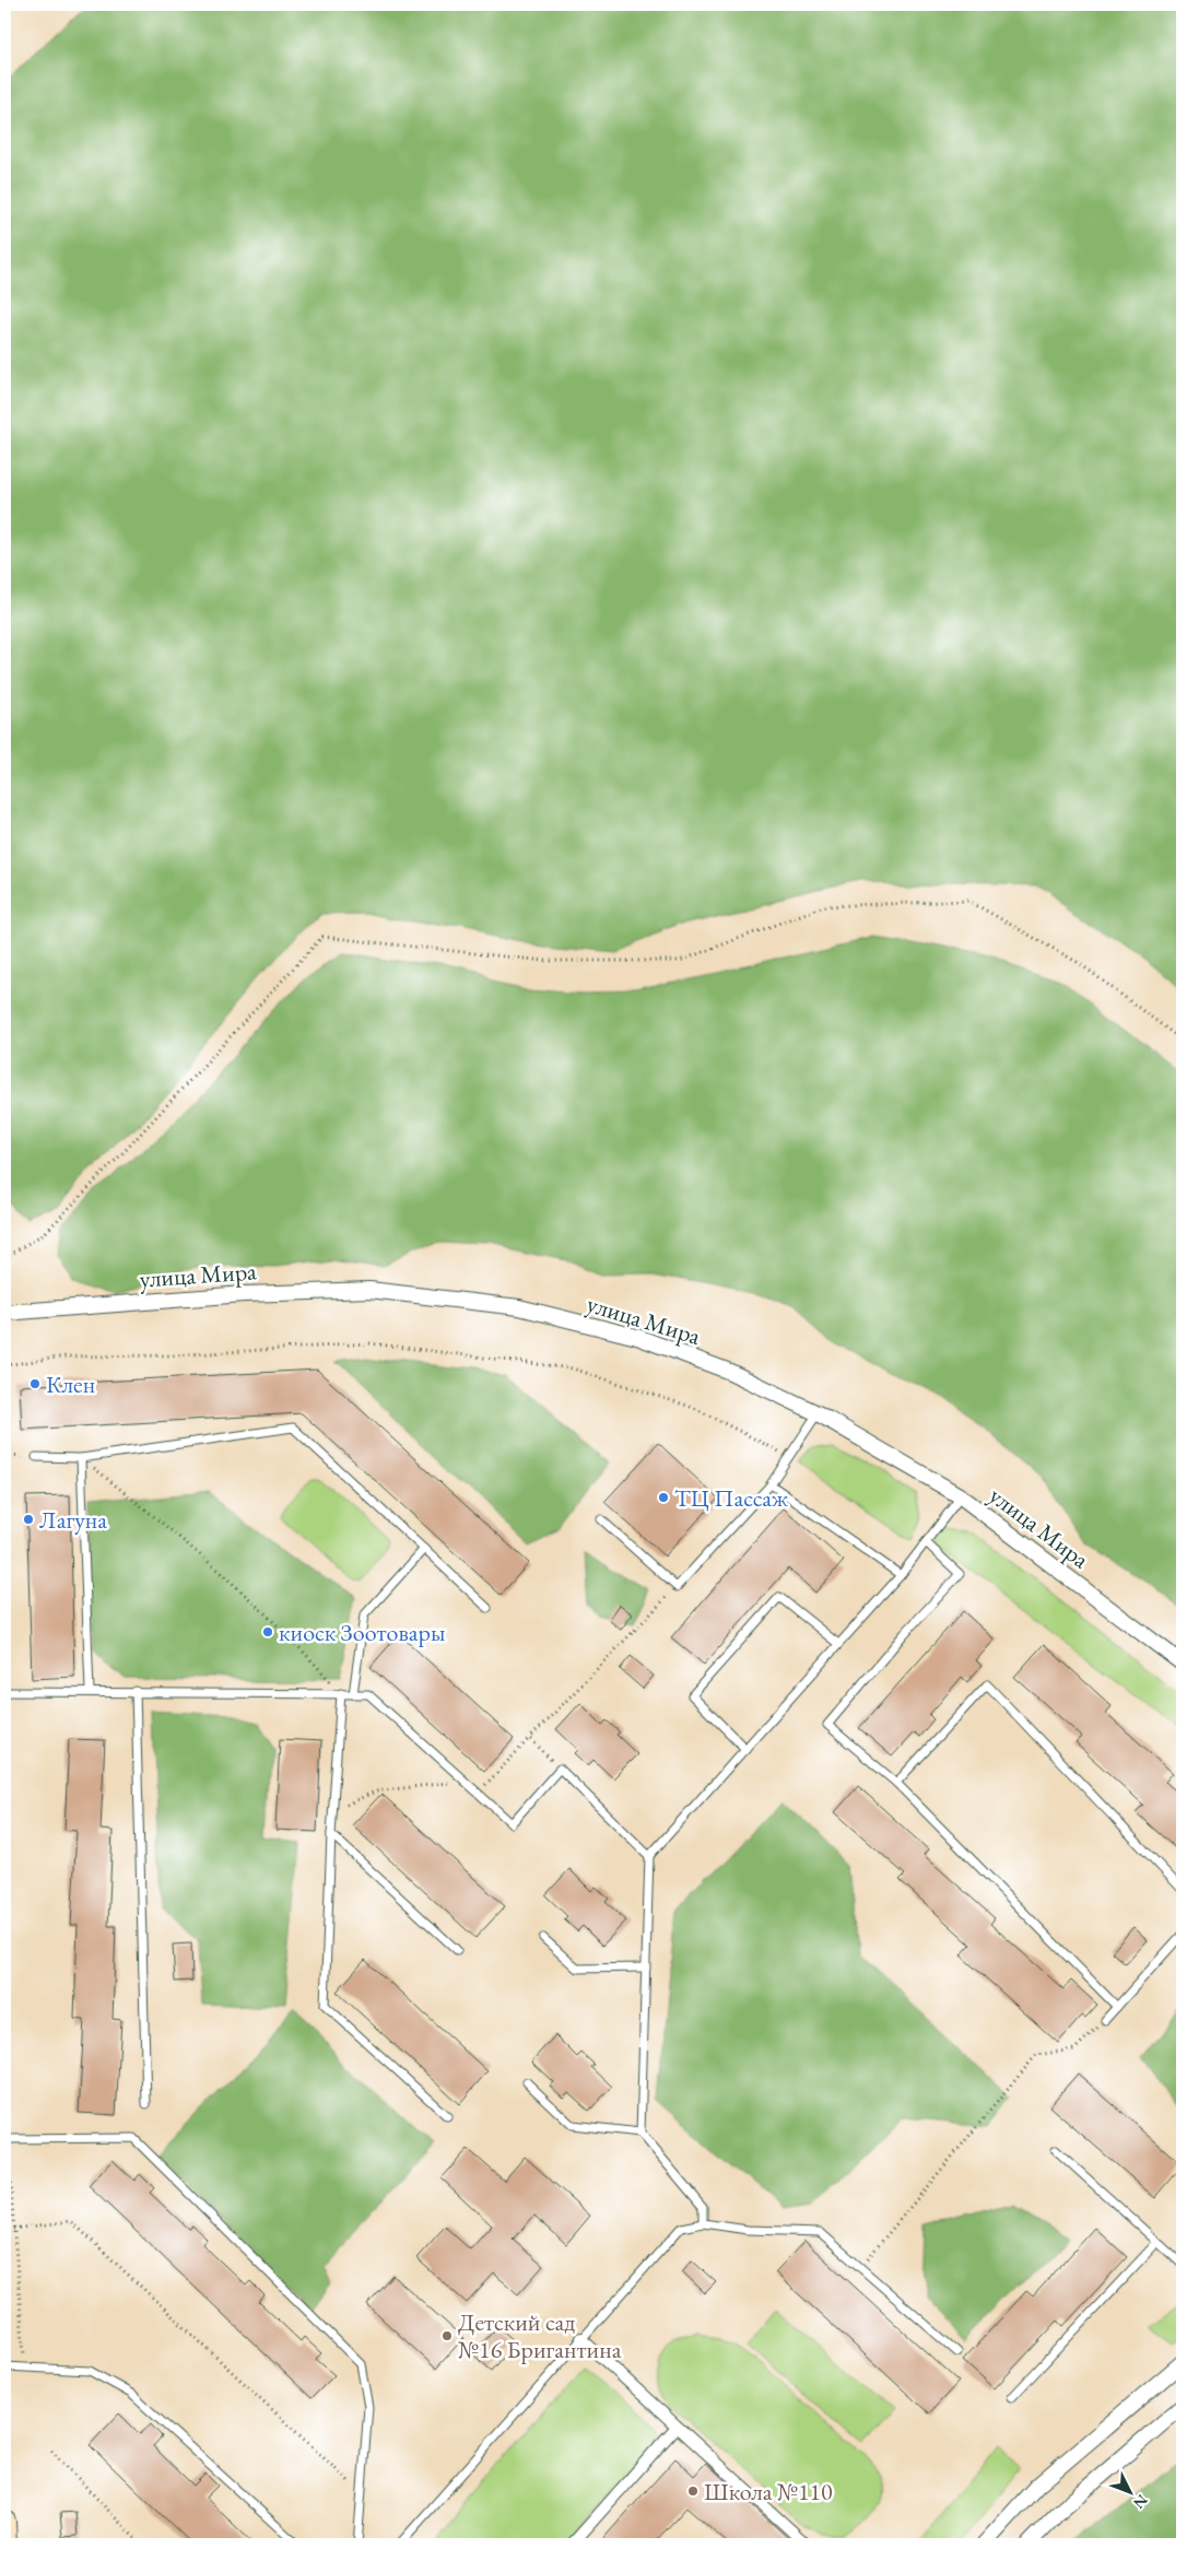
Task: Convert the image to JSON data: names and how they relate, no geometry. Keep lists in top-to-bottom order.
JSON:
{
  "streets": {
    "street": ["улица Мира"]
  },
  "places": [
    "Клен",
    "ТЦ Пассаж",
    "Лагуна",
    "киоск Зоотовары",
    "Детский сад №16 Бригантина",
    "Школа №110"
  ],
  "north": "bottom right"
}
